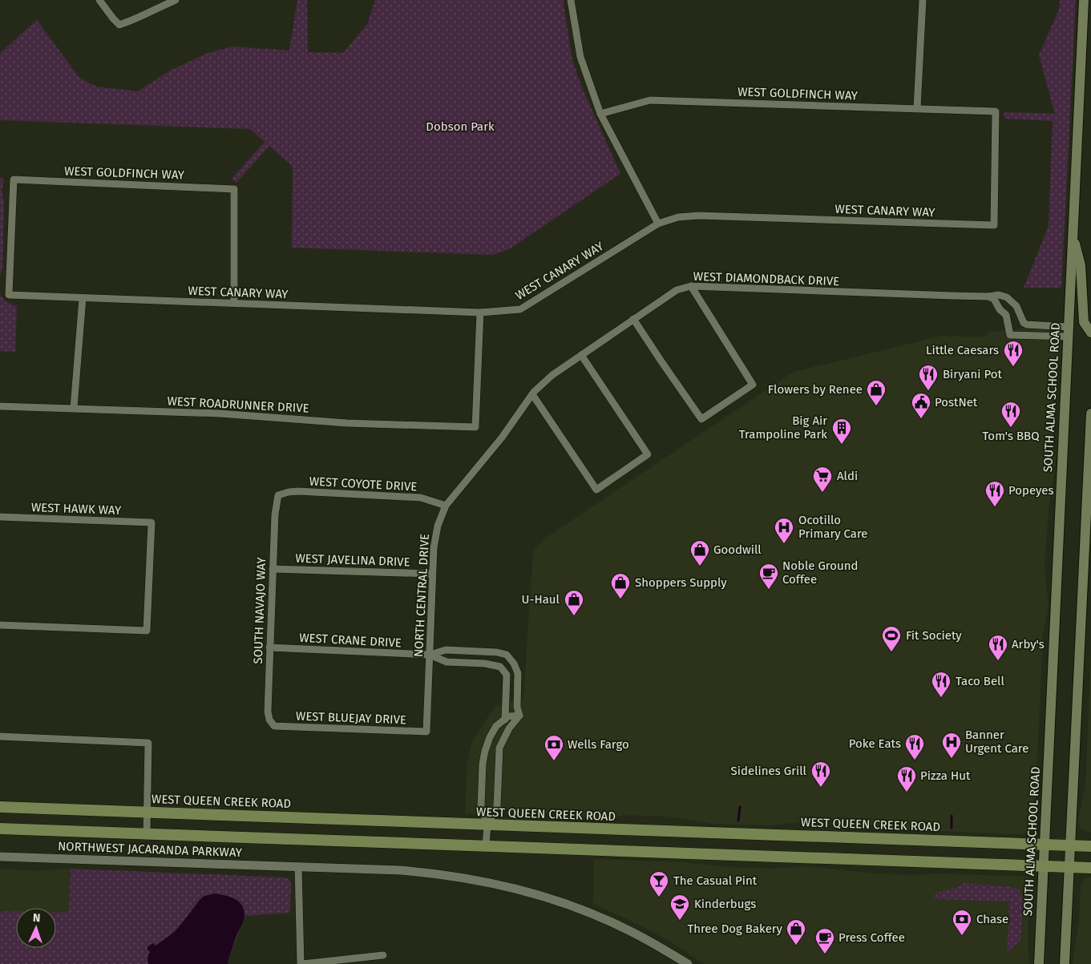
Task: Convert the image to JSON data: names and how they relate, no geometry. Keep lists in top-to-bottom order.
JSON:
{
  "streets": {
    "main road": ["SOUTH ALMA SCHOOL ROAD", "WEST QUEEN CREEK ROAD"],
    "street": [
      "WEST GOLDFINCH WAY",
      "WEST CANARY WAY",
      "WEST DIAMONDBACK DRIVE",
      "WEST ROADRUNNER DRIVE",
      "WEST COYOTE DRIVE",
      "WEST HAWK WAY",
      "WEST JAVELINA DRIVE",
      "NORTH CENTRAL DRIVE",
      "SOUTH NAVAJO WAY",
      "WEST CRANE DRIVE",
      "WEST BLUEJAY DRIVE",
      "NORTHWEST JACARANDA PARKWAY"
    ]
  },
  "crossings": [
    ["WEST GOLDFINCH WAY", "WEST CANARY WAY"],
    ["WEST CANARY WAY", "WEST ROADRUNNER DRIVE"],
    ["WEST DIAMONDBACK DRIVE", "SOUTH ALMA SCHOOL ROAD"],
    ["WEST DIAMONDBACK DRIVE", "NORTH CENTRAL DRIVE"],
    ["SOUTH ALMA SCHOOL ROAD", "WEST QUEEN CREEK ROAD"],
    ["WEST COYOTE DRIVE", "NORTH CENTRAL DRIVE"],
    ["WEST COYOTE DRIVE", "SOUTH NAVAJO WAY"],
    ["WEST JAVELINA DRIVE", "NORTH CENTRAL DRIVE"],
    ["WEST JAVELINA DRIVE", "SOUTH NAVAJO WAY"],
    ["NORTH CENTRAL DRIVE", "WEST CRANE DRIVE"],
    ["NORTH CENTRAL DRIVE", "WEST BLUEJAY DRIVE"],
    ["SOUTH NAVAJO WAY", "WEST CRANE DRIVE"],
    ["SOUTH NAVAJO WAY", "WEST BLUEJAY DRIVE"]
  ],
  "parks": ["Dobson Park"],
  "places": {
    "restaurant": [
      "Little Caesars",
      "Biryani Pot",
      "Tom's BBQ",
      "Popeyes",
      "Arby's",
      "Taco Bell",
      "Poke Eats",
      "Sidelines Grill",
      "Pizza Hut"
    ],
    "shop": [
      "Flowers by Renee",
      "Goodwill",
      "Shoppers Supply",
      "U-Haul",
      "Three Dog Bakery"
    ],
    "public building": ["PostNet"],
    "building": ["Big Air Trampoline Park"],
    "supermarket": ["Aldi"],
    "hospital": ["Ocotillo Primary Care", "Banner Urgent Care"],
    "cafe": ["Noble Ground Coffee", "Press Coffee"],
    "sports": ["Fit Society"],
    "bank": ["Wells Fargo", "Chase"],
    "bar": ["The Casual Pint"],
    "school or university": ["Kinderbugs"]
  },
  "north": "top"
}
